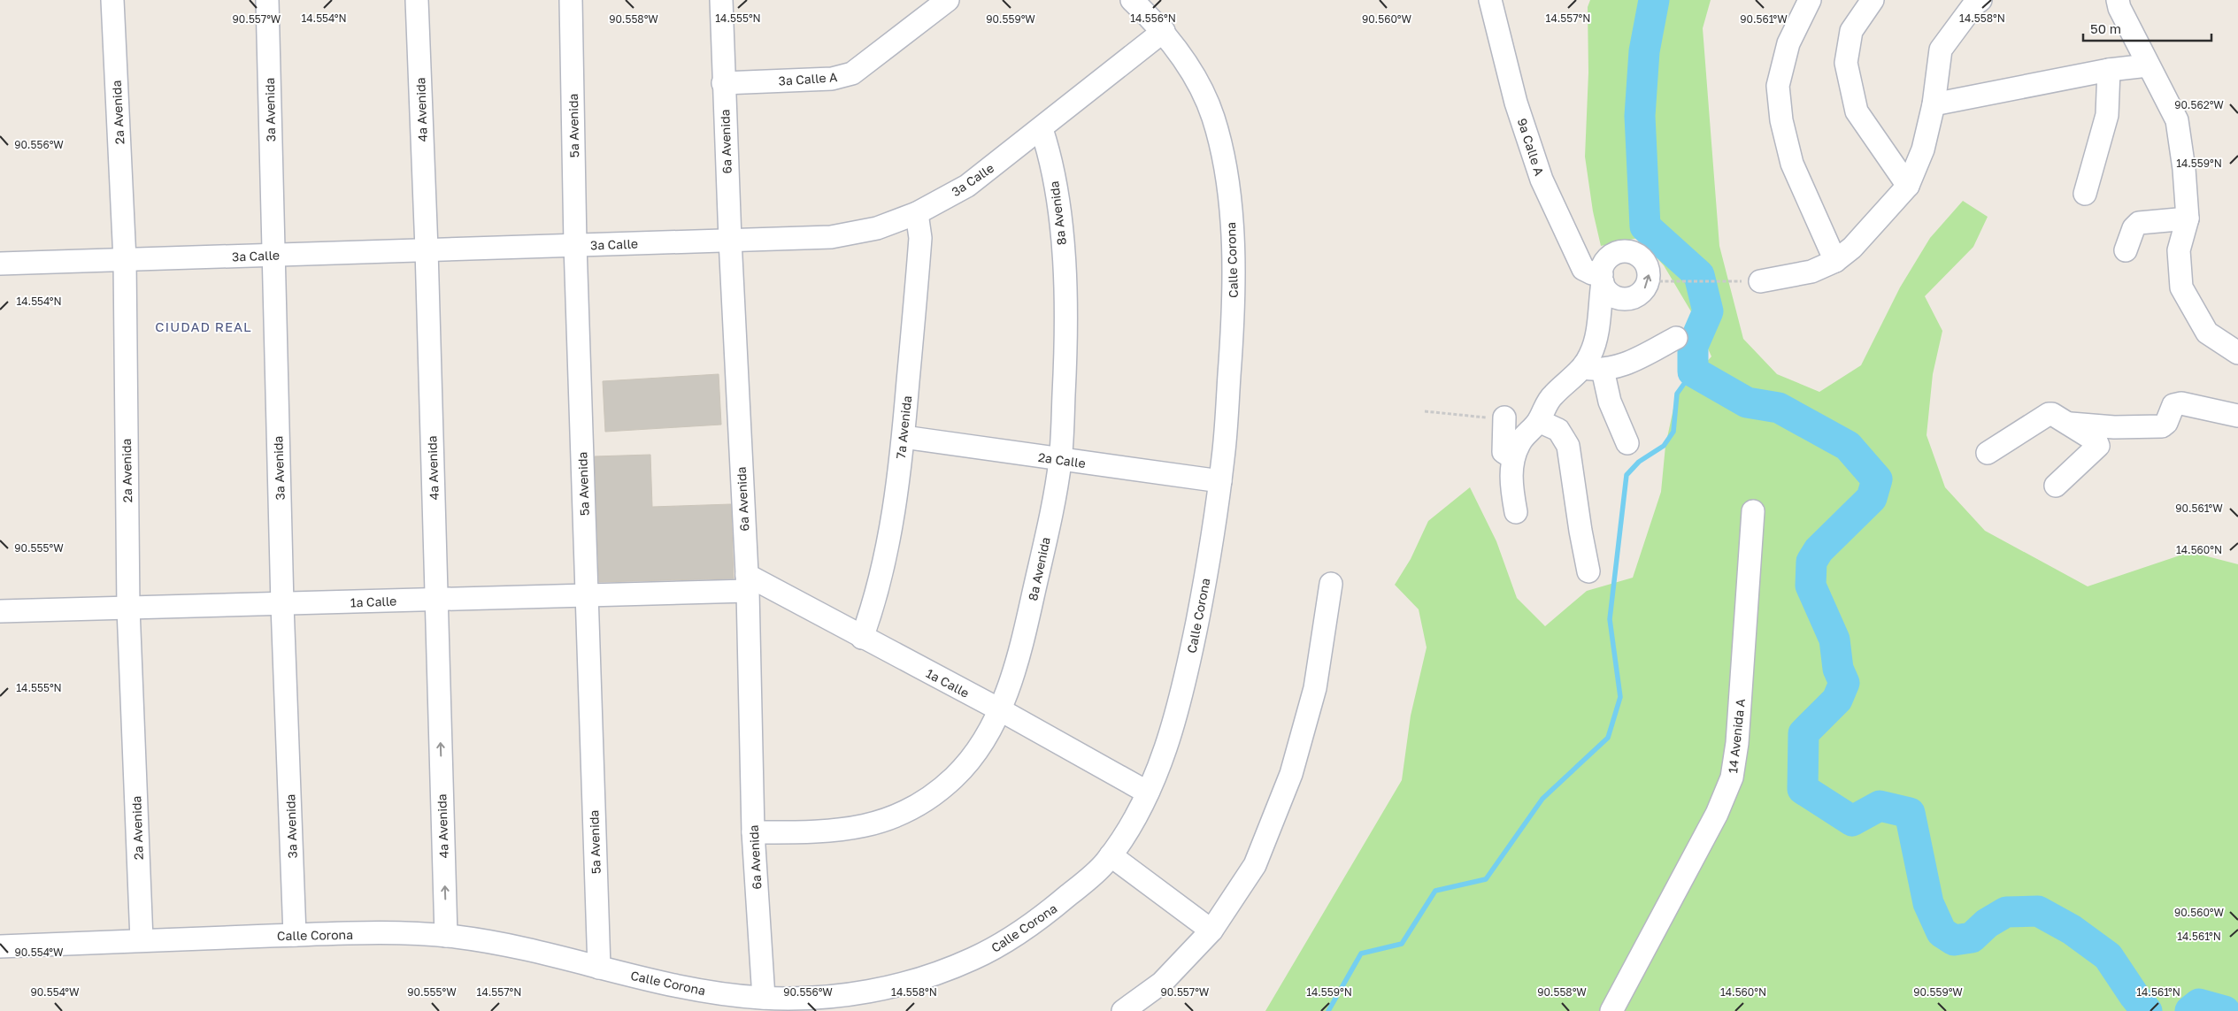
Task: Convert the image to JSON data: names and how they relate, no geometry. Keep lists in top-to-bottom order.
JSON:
{
  "streets": {
    "street": [
      "3a Calle A",
      "3a Avenida",
      "4a Avenida",
      "2a Avenida",
      "5a Avenida",
      "6a Avenida",
      "9a Calle A",
      "3a Calle",
      "8a Avenida",
      "Calle Corona",
      "7a Avenida",
      "2a Calle",
      "1a Calle",
      "14 Avenida A"
    ]
  },
  "crossings": [
    ["3a Calle A", "6a Avenida"],
    ["3a Avenida", "3a Calle"],
    ["3a Avenida", "Calle Corona"],
    ["3a Avenida", "1a Calle"],
    ["4a Avenida", "3a Calle"],
    ["4a Avenida", "Calle Corona"],
    ["4a Avenida", "1a Calle"],
    ["2a Avenida", "3a Calle"],
    ["2a Avenida", "Calle Corona"],
    ["2a Avenida", "1a Calle"],
    ["5a Avenida", "3a Calle"],
    ["5a Avenida", "Calle Corona"],
    ["5a Avenida", "1a Calle"],
    ["6a Avenida", "3a Calle"],
    ["6a Avenida", "8a Avenida"],
    ["6a Avenida", "Calle Corona"],
    ["6a Avenida", "1a Calle"],
    ["3a Calle", "8a Avenida"],
    ["3a Calle", "Calle Corona"],
    ["3a Calle", "7a Avenida"],
    ["8a Avenida", "2a Calle"],
    ["8a Avenida", "1a Calle"],
    ["Calle Corona", "2a Calle"],
    ["Calle Corona", "1a Calle"],
    ["7a Avenida", "2a Calle"],
    ["7a Avenida", "1a Calle"]
  ],
  "one_way": ["4a Avenida"],
  "districts": ["CIUDAD REAL"],
  "scale_bar": "50 m",
  "coordinates": [
    "14.554°N",
    "14.555°N",
    "14.556°N",
    "14.557°N",
    "14.558°N",
    "90.557°W",
    "90.558°W",
    "90.559°W",
    "90.561°W",
    "90.560°W",
    "90.562°W",
    "90.556°W",
    "14.559°N",
    "90.555°W",
    "14.560°N",
    "14.561°N",
    "90.554°W"
  ]
}
